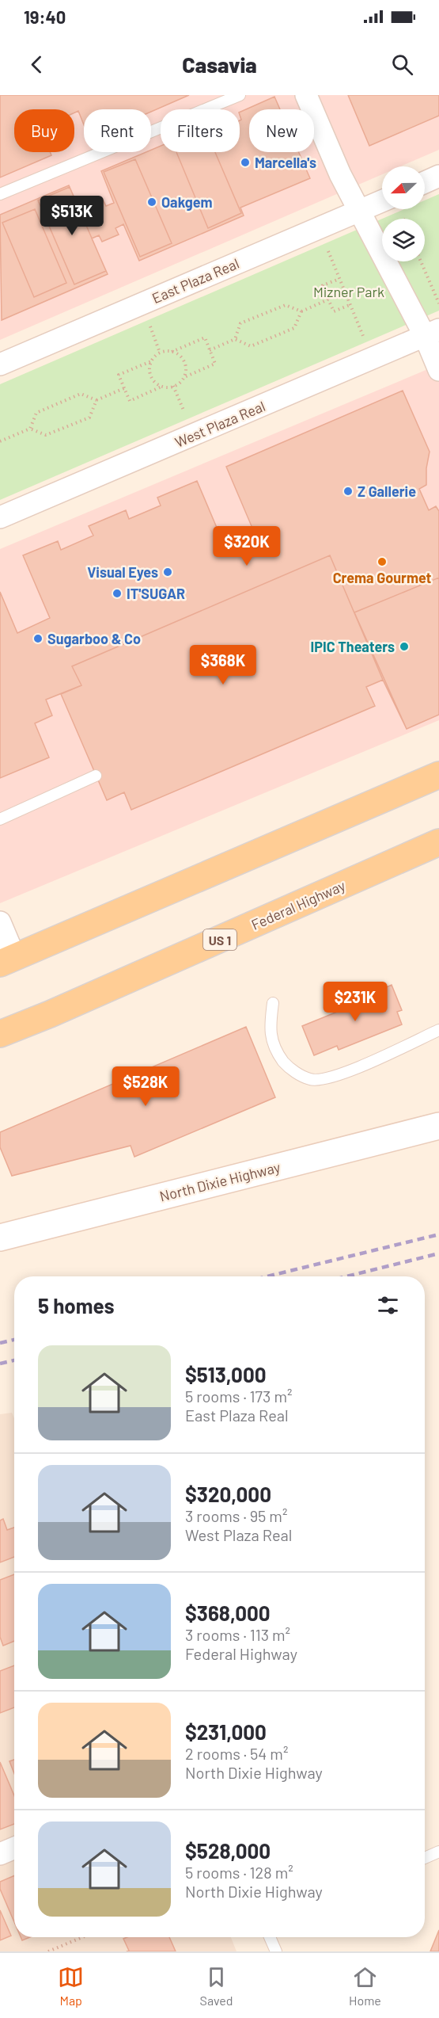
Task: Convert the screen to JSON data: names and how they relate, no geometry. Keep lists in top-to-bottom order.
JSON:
{
  "streets": {
    "main road": ["Federal Highway", "US 1", "North Dixie Highway"],
    "street": ["East Plaza Real", "West Plaza Real"]
  },
  "parks": ["Mizner Park"],
  "places": [
    "Marcella's",
    "Oakgem",
    "Z Gallerie",
    "Crema Gourmet",
    "Visual Eyes",
    "IT'SUGAR",
    "Sugarboo & Co",
    "IPIC Theaters"
  ],
  "north": "left",
  "page": {
    "status": "19:40",
    "header": "Casavia",
    "chip": [
      "Buy",
      "Rent",
      "Filters",
      "New"
    ],
    "price": [
      "$513K",
      "$320K",
      "$368K",
      "$231K",
      "$528K"
    ],
    "heading": "5 homes",
    "list": [
      {
        "name": "$513,000",
        "note": "5 rooms · 173 m² · East Plaza Real"
      },
      {
        "name": "$320,000",
        "note": "3 rooms · 95 m² · West Plaza Real"
      },
      {
        "name": "$368,000",
        "note": "3 rooms · 113 m² · Federal Highway"
      },
      {
        "name": "$231,000",
        "note": "2 rooms · 54 m² · North Dixie Highway"
      },
      {
        "name": "$528,000",
        "note": "5 rooms · 128 m² · North Dixie Highway"
      }
    ],
    "tabs": ["Map", "Saved", "Home"]
  }
}
